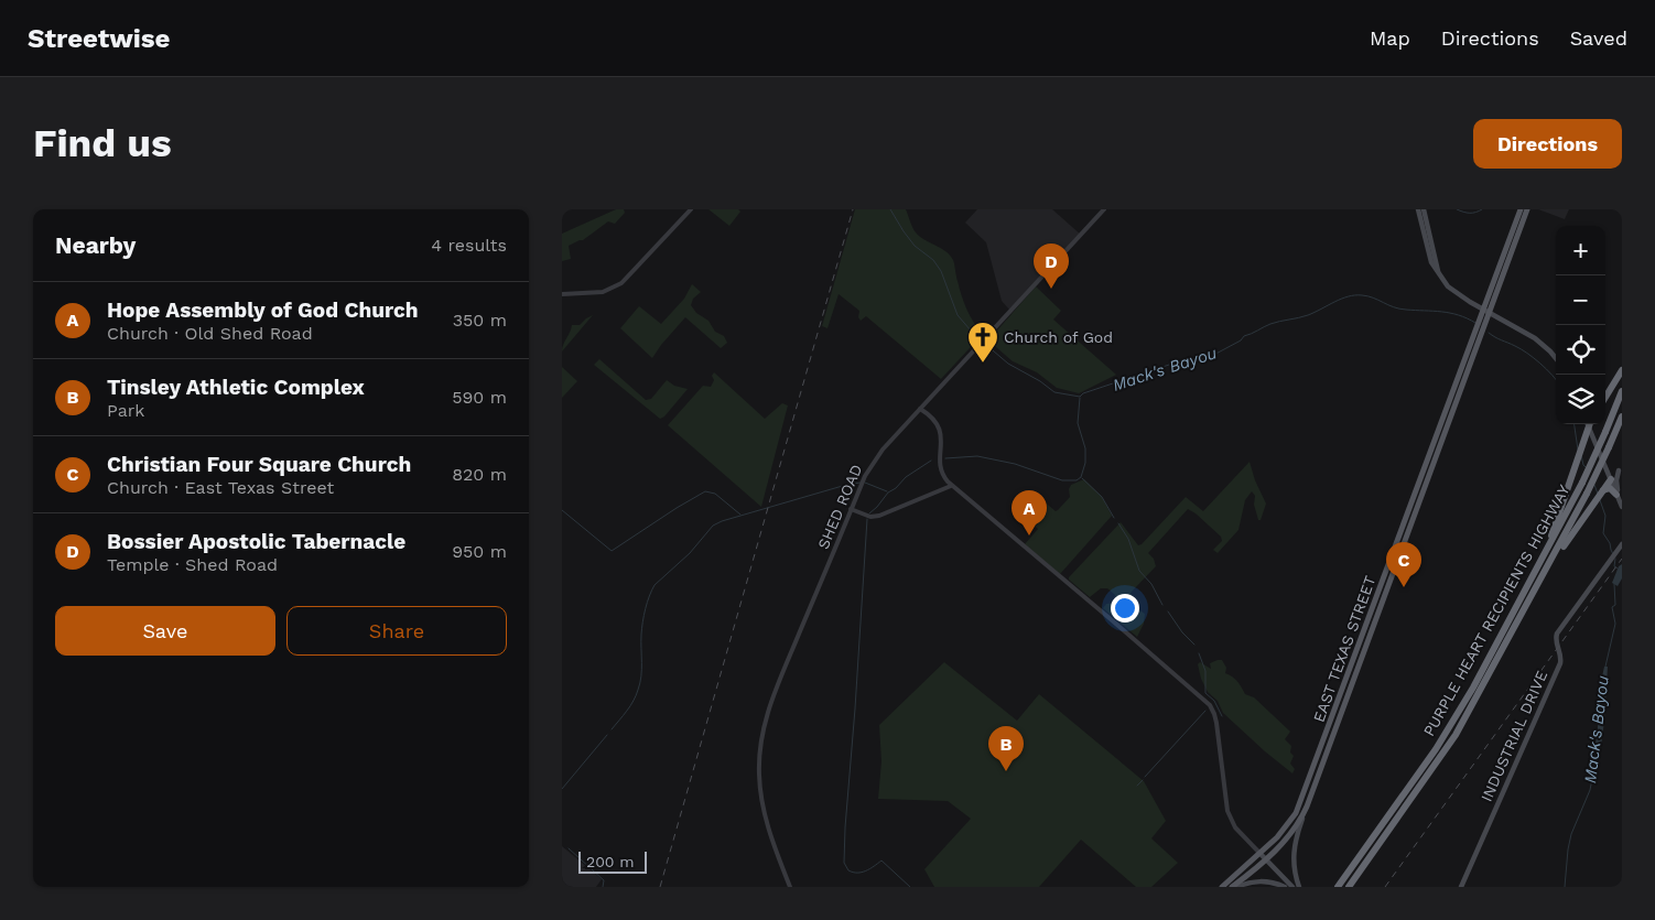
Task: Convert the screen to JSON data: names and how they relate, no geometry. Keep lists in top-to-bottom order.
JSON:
{
  "streets": {
    "highway": ["PURPLE HEART RECIPIENTS HIGHWAY"],
    "main road": ["EAST TEXAS STREET", "INDUSTRIAL DRIVE"],
    "street": ["SHED ROAD"]
  },
  "water": ["Mack's Bayou"],
  "places": {
    "church": ["Church of God"]
  },
  "scale_bar": "200 m",
  "page": {
    "header": "Streetwise",
    "nav": ["Map", "Directions", "Saved"],
    "buttons": [
      "Directions",
      ["Save", "Share"]
    ],
    "title": "Find us",
    "heading": ["Nearby", "4 results"],
    "map_buttons": ["+", "−"],
    "pins": [
      "D",
      "A",
      "C",
      "B"
    ],
    "list": [
      {
        "mark": "A",
        "name": "Hope Assembly of God Church",
        "note": "Church · Old Shed Road",
        "value": "350 m"
      },
      {
        "mark": "B",
        "name": "Tinsley Athletic Complex",
        "note": "Park",
        "value": "590 m"
      },
      {
        "mark": "C",
        "name": "Christian Four Square Church",
        "note": "Church · East Texas Street",
        "value": "820 m"
      },
      {
        "mark": "D",
        "name": "Bossier Apostolic Tabernacle",
        "note": "Temple · Shed Road",
        "value": "950 m"
      }
    ],
    "scale": "200 m"
  }
}
